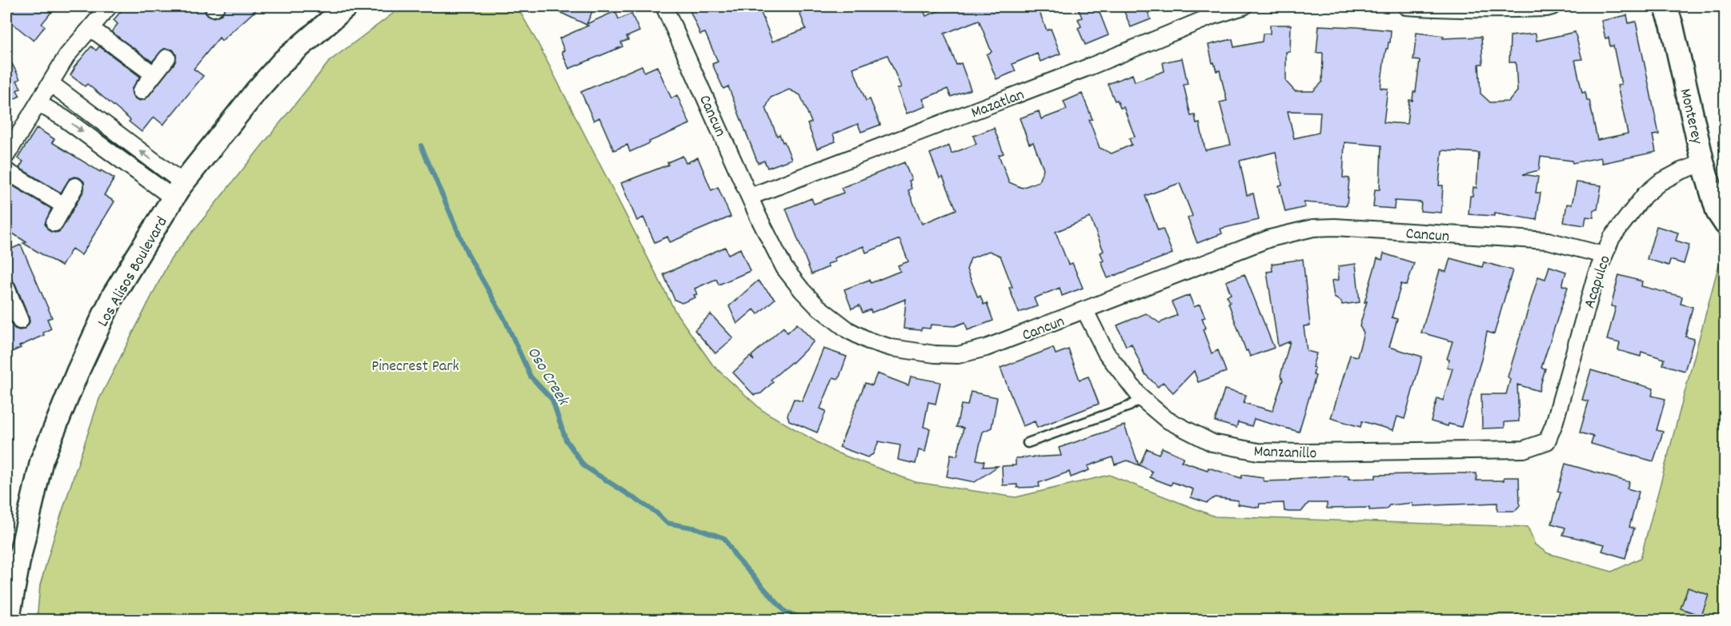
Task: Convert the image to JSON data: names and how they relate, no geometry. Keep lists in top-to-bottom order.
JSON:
{
  "streets": {
    "main road": ["Monterey", "Los Alisos Boulevard"],
    "street": [
      "Mazatlan",
      "Cancun",
      "Acapulco",
      "Manzanillo"
    ]
  },
  "crossings": [
    ["Mazatlan", "Cancun"],
    ["Cancun", "Acapulco"],
    ["Cancun", "Manzanillo"],
    ["Monterey", "Acapulco"],
    ["Acapulco", "Manzanillo"]
  ],
  "water": ["Oso Creek"],
  "parks": ["Pinecrest Park"]
}
